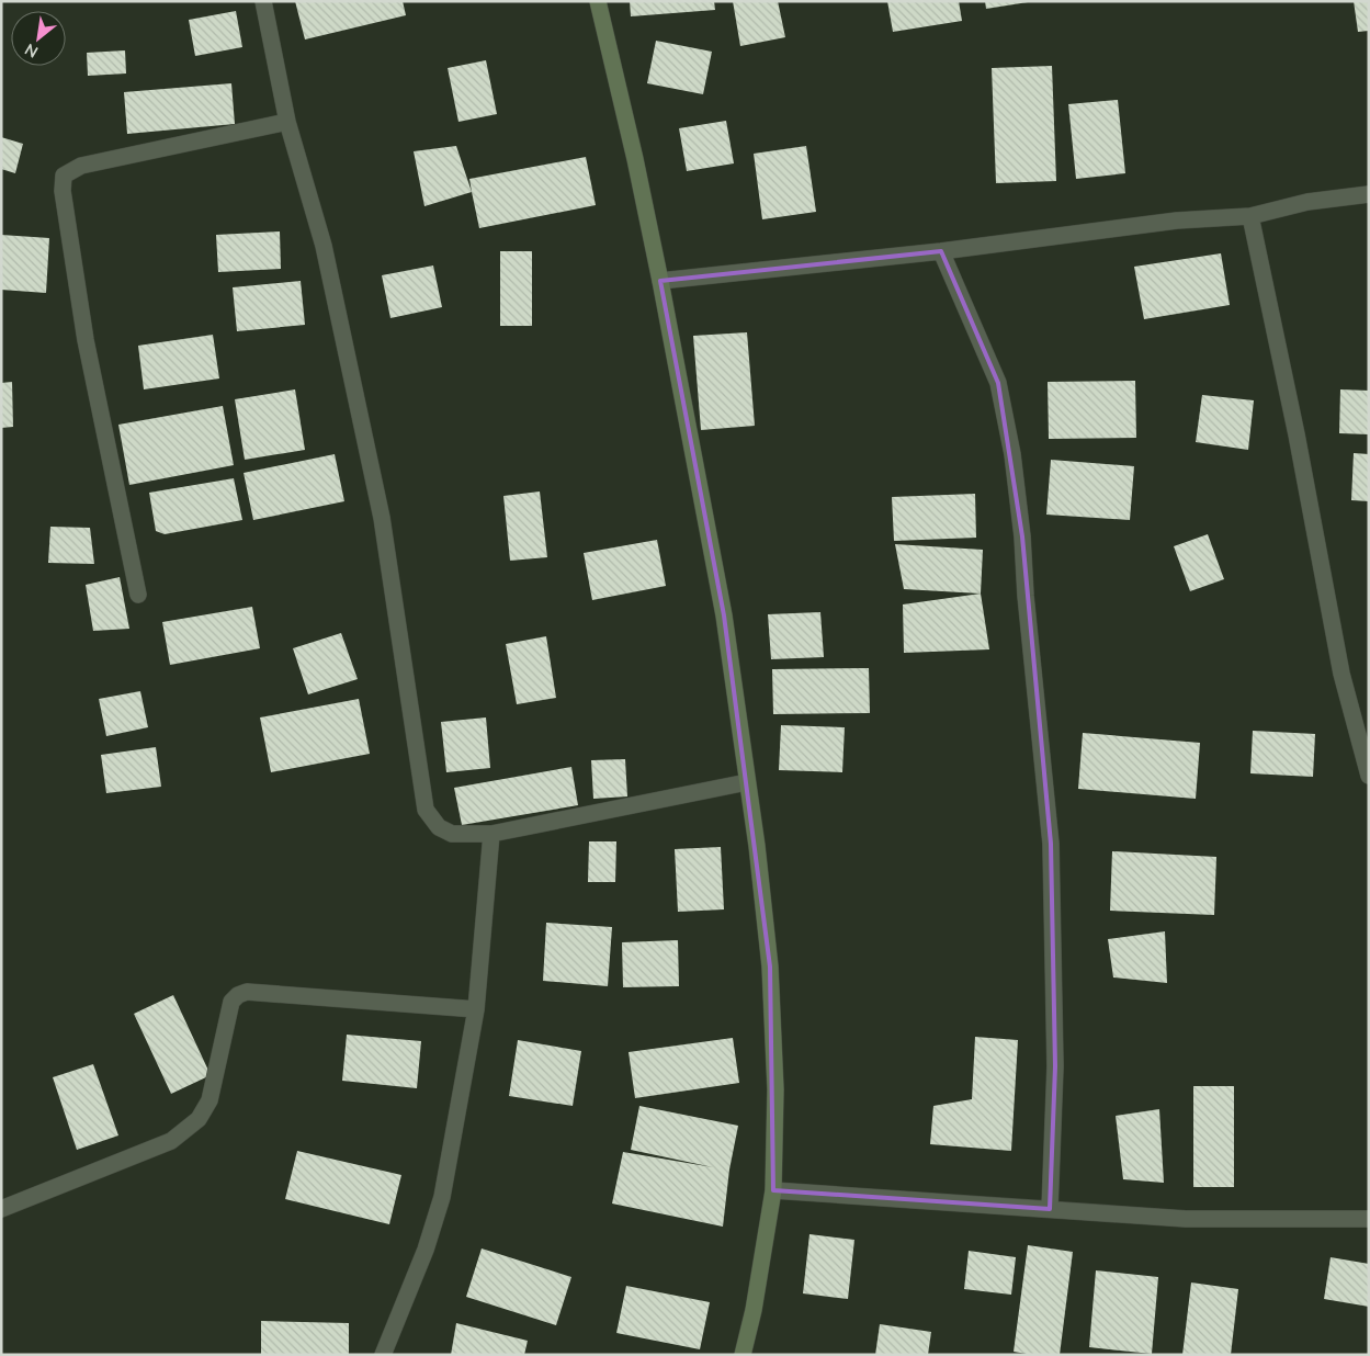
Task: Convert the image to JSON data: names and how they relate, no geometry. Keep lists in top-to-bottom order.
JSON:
{
  "north": "bottom left"
}
